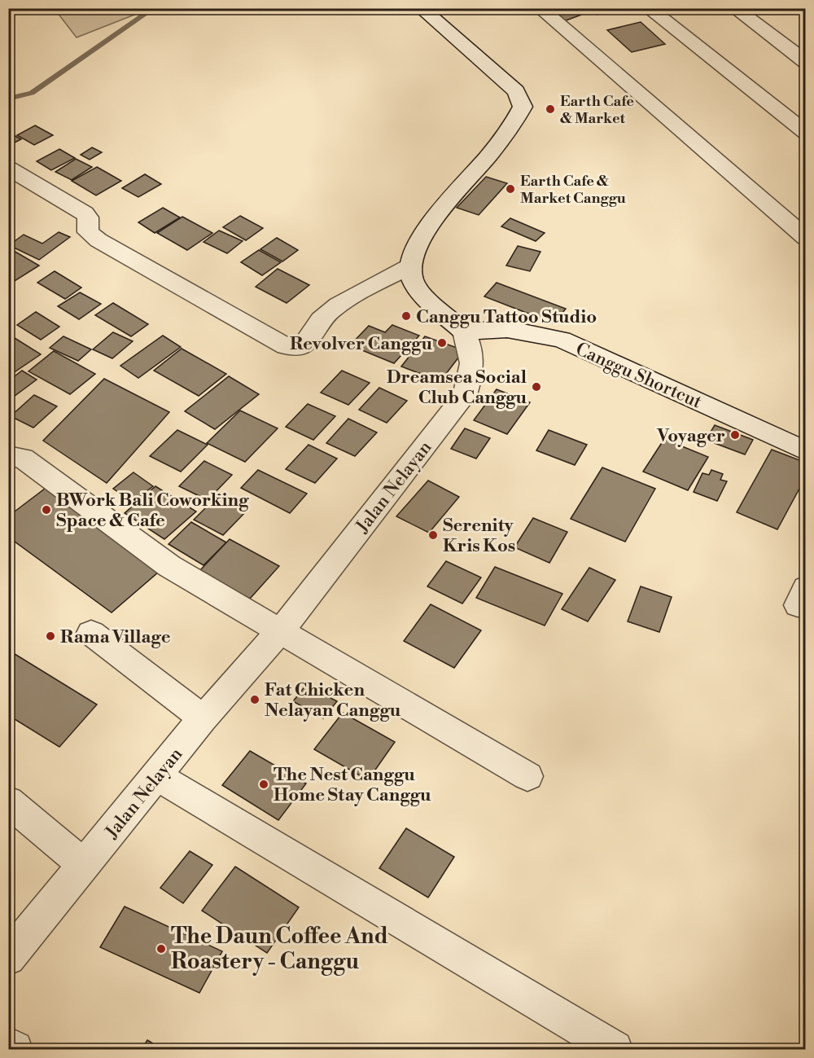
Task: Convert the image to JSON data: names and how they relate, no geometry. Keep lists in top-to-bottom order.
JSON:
{
  "streets": {
    "street": ["Canggu Shortcut", "Jalan Nelayan"]
  },
  "crossings": [
    ["Canggu Shortcut", "Jalan Nelayan"]
  ],
  "places": [
    "Earth Cafe & Market",
    "Earth Cafe & Market Canggu",
    "Canggu Tattoo Studio",
    "Revolver Canggu",
    "Dreamsea Social Club Canggu",
    "Voyager",
    "BWork Bali Coworking Space & Cafe",
    "Serenity Kris Kos",
    "Rama Village",
    "Fat Chicken Nelayan Canggu",
    "The Nest Canggu Home Stay Canggu",
    "The Daun Coffee And Roastery - Canggu"
  ]
}
